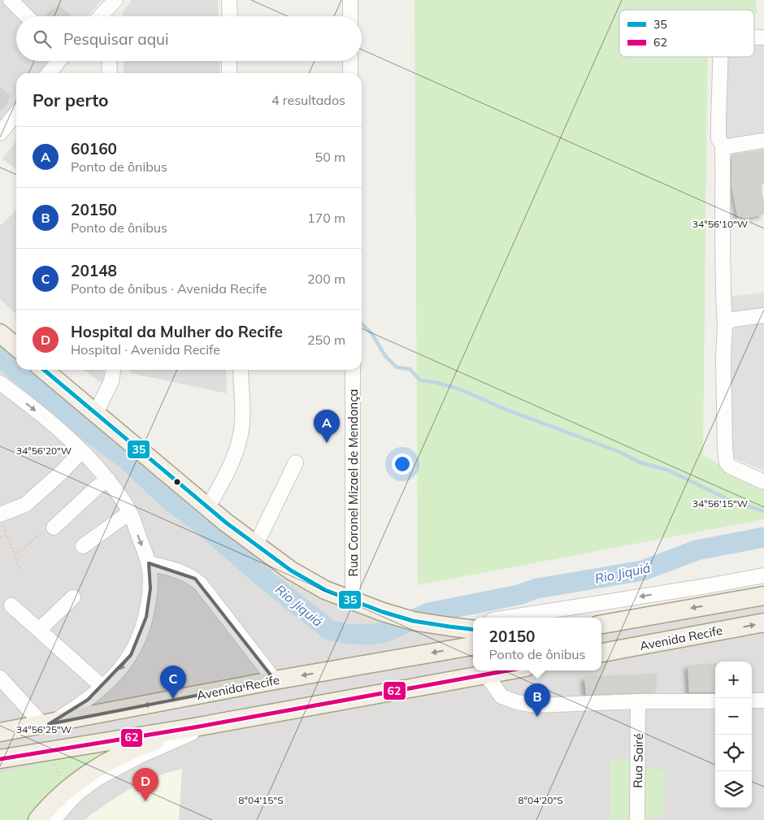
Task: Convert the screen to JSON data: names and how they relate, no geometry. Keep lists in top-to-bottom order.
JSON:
{
  "streets": {
    "main road": ["Avenida Recife"],
    "street": ["Rua Coronel Mizael de Mendonça", "Rua Sairé"]
  },
  "water": ["Rio Jiquiá"],
  "lines": ["transit line 35", "transit line 62"],
  "legend": ["35", "62"],
  "page": {
    "search": "Pesquisar aqui",
    "heading": ["Por perto", "4 resultados"],
    "list": [
      {
        "mark": "A",
        "name": "60160",
        "note": "Ponto de ônibus",
        "value": "50 m"
      },
      {
        "mark": "B",
        "name": "20150",
        "note": "Ponto de ônibus",
        "value": "170 m"
      },
      {
        "mark": "C",
        "name": "20148",
        "note": "Ponto de ônibus · Avenida Recife",
        "value": "200 m"
      },
      {
        "mark": "D",
        "name": "Hospital da Mulher do Recife",
        "note": "Hospital · Avenida Recife",
        "value": "250 m"
      }
    ],
    "pins": [
      "A",
      "C",
      "B",
      "D"
    ],
    "popup": ["20150", "Ponto de ônibus"],
    "map_buttons": ["+", "−"]
  },
  "coordinates": [
    "34°56'10\"W",
    "34°56'20\"W",
    "34°56'15\"W",
    "34°56'25\"W",
    "8°04'15\"S",
    "8°04'20\"S"
  ]
}
